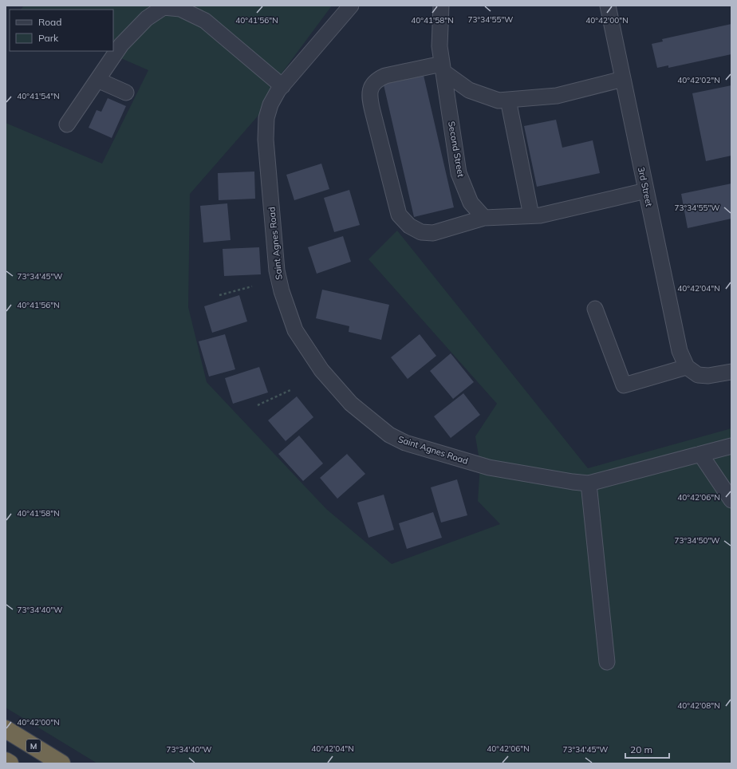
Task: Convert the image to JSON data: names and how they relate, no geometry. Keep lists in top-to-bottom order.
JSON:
{
  "streets": {
    "highway": ["M"],
    "lane": ["Second Street", "3rd Street", "Saint Agnes Road"]
  },
  "legend": ["Road", "Park"],
  "scale_bar": "20 m",
  "coordinates": [
    "73°34'55\"W",
    "40°41'56\"N",
    "40°41'58\"N",
    "40°42'00\"N",
    "40°42'02\"N",
    "40°41'54\"N",
    "73°34'45\"W",
    "40°42'04\"N",
    "40°42'06\"N",
    "73°34'50\"W",
    "73°34'40\"W",
    "40°42'08\"N"
  ]
}
